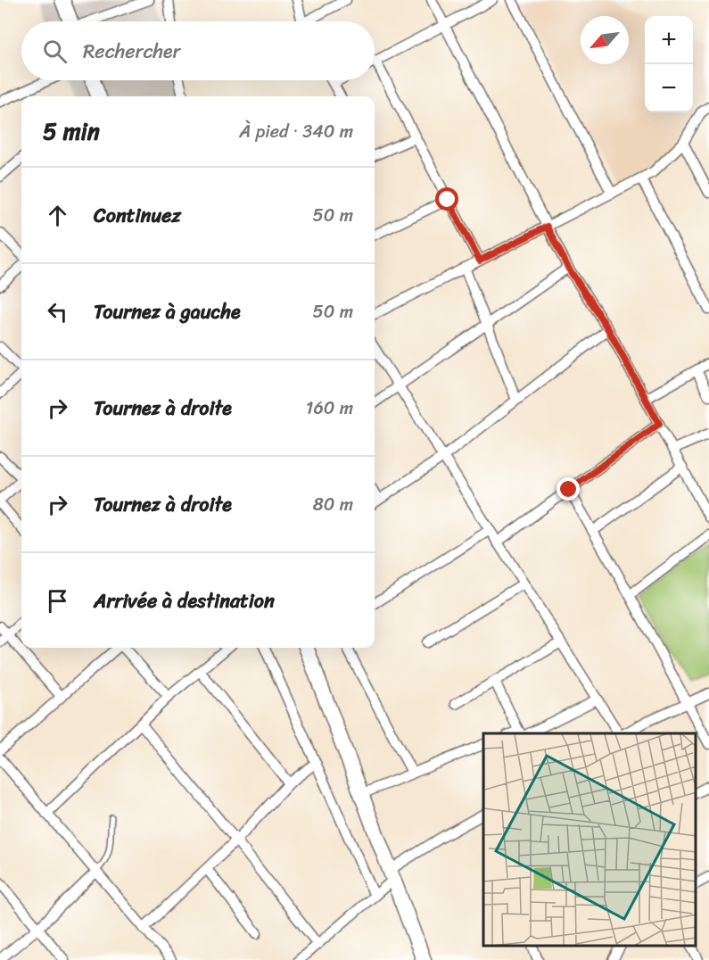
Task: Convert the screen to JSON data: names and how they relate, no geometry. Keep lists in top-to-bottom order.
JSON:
{
  "north": "bottom left",
  "page": {
    "map_buttons": ["+", "−"],
    "search": "Rechercher",
    "heading": ["5 min", "À pied · 340 m"],
    "list": [
      ["Continuez", "50 m"],
      ["Tournez à gauche", "50 m"],
      ["Tournez à droite", "160 m"],
      ["Tournez à droite", "80 m"],
      "Arrivée à destination"
    ]
  }
}
